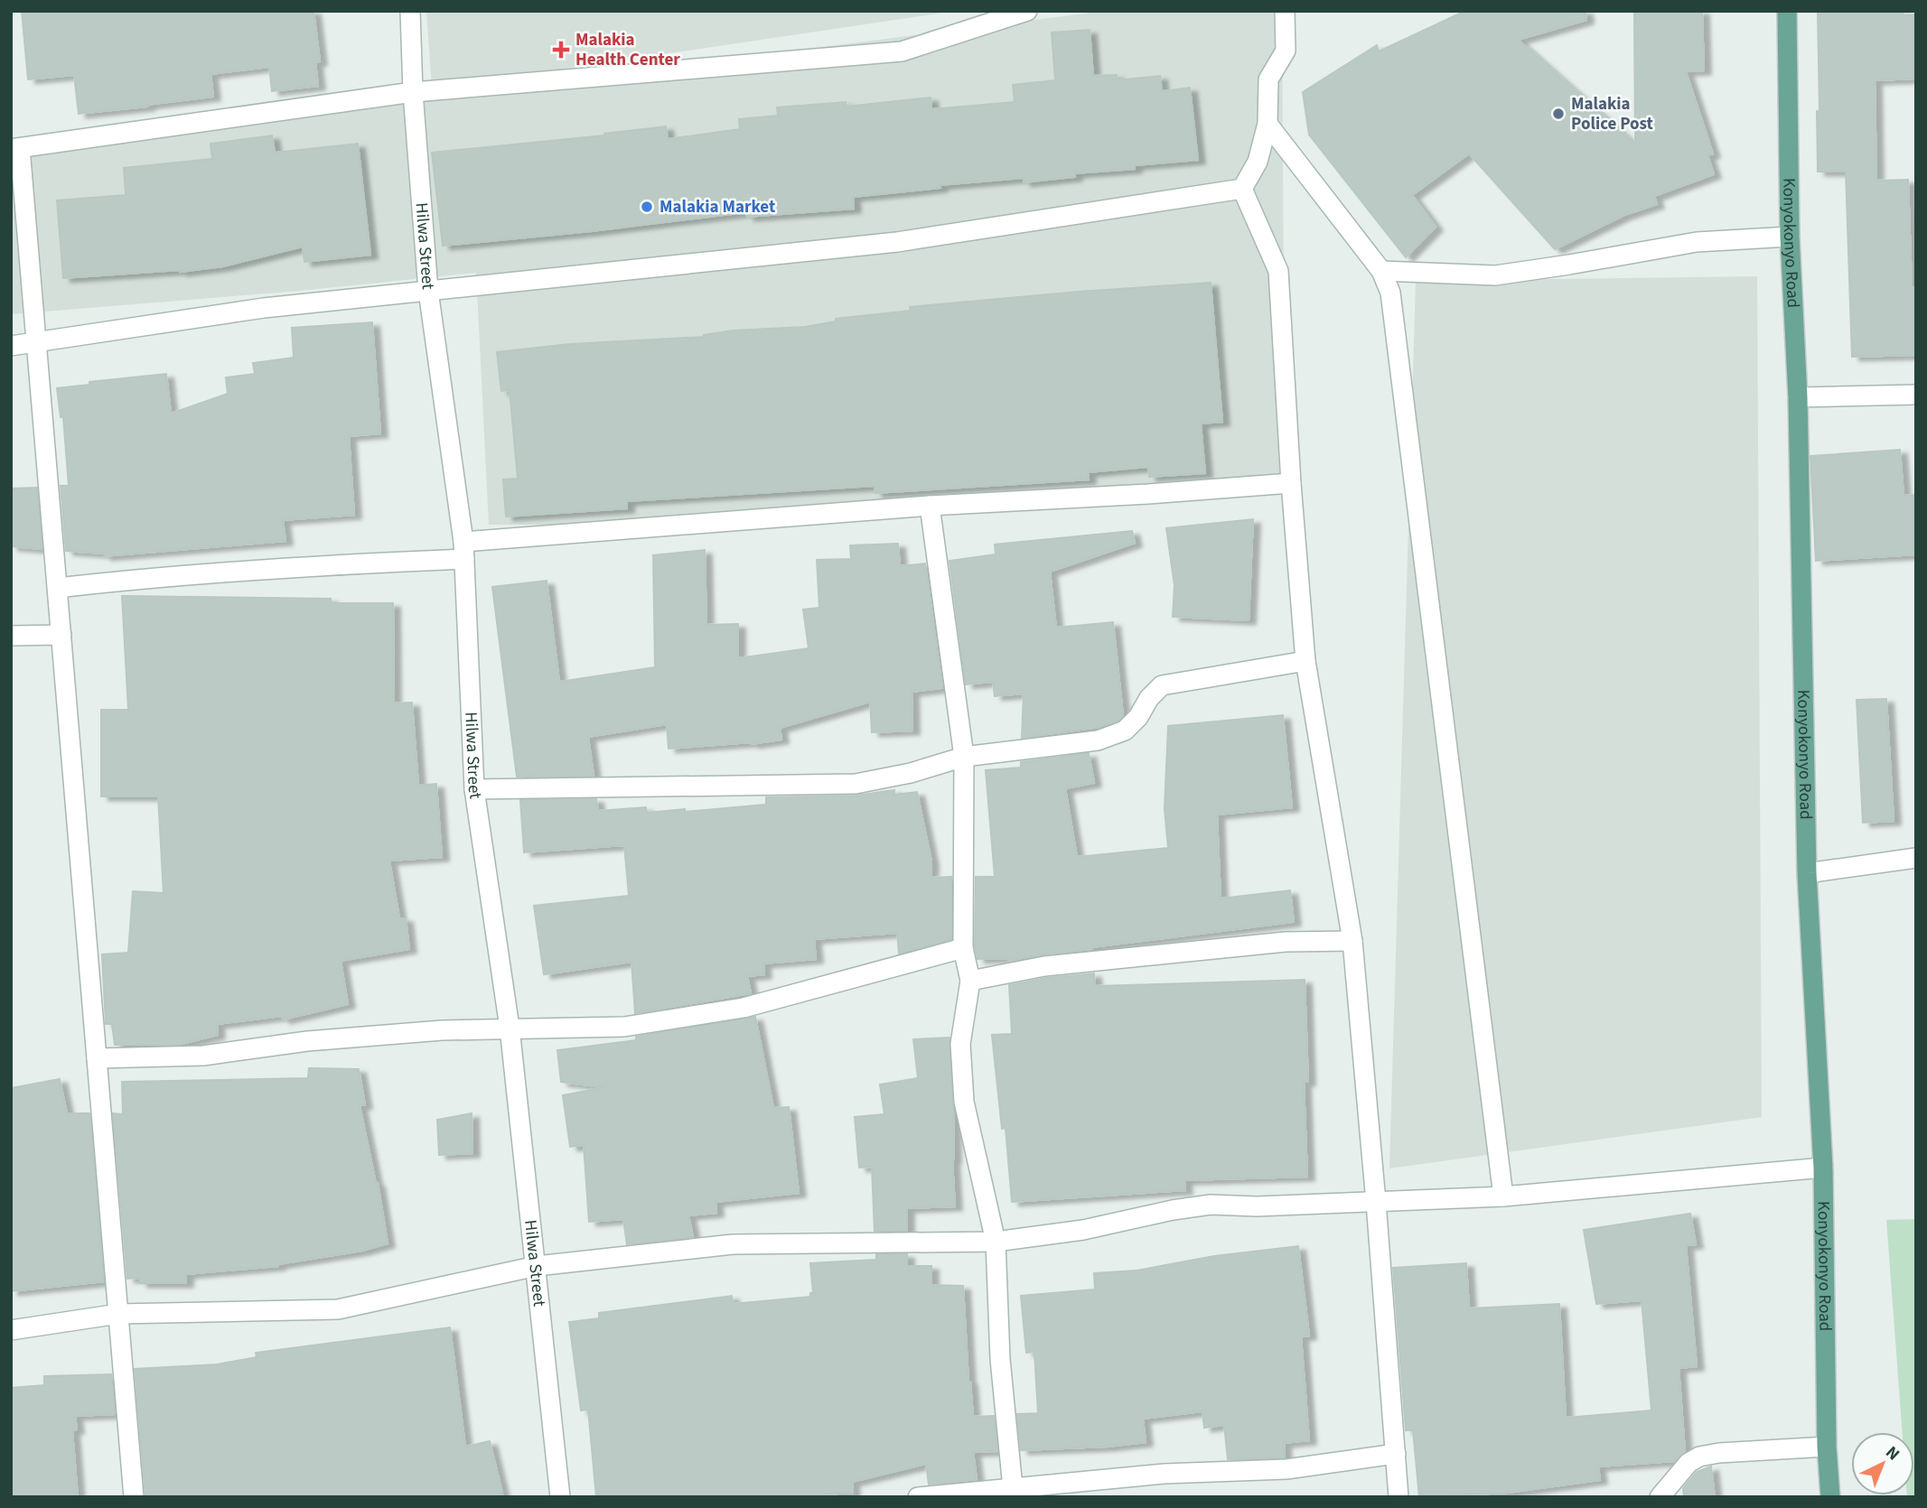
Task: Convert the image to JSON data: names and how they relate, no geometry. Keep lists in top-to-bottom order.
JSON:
{
  "streets": {
    "main road": ["Konyokonyo Road"],
    "street": ["Hilwa Street"]
  },
  "places": {
    "health": ["Malakia Health Center"],
    "other": ["Malakia Police Post", "Malakia Market"]
  },
  "north": "top right"
}
